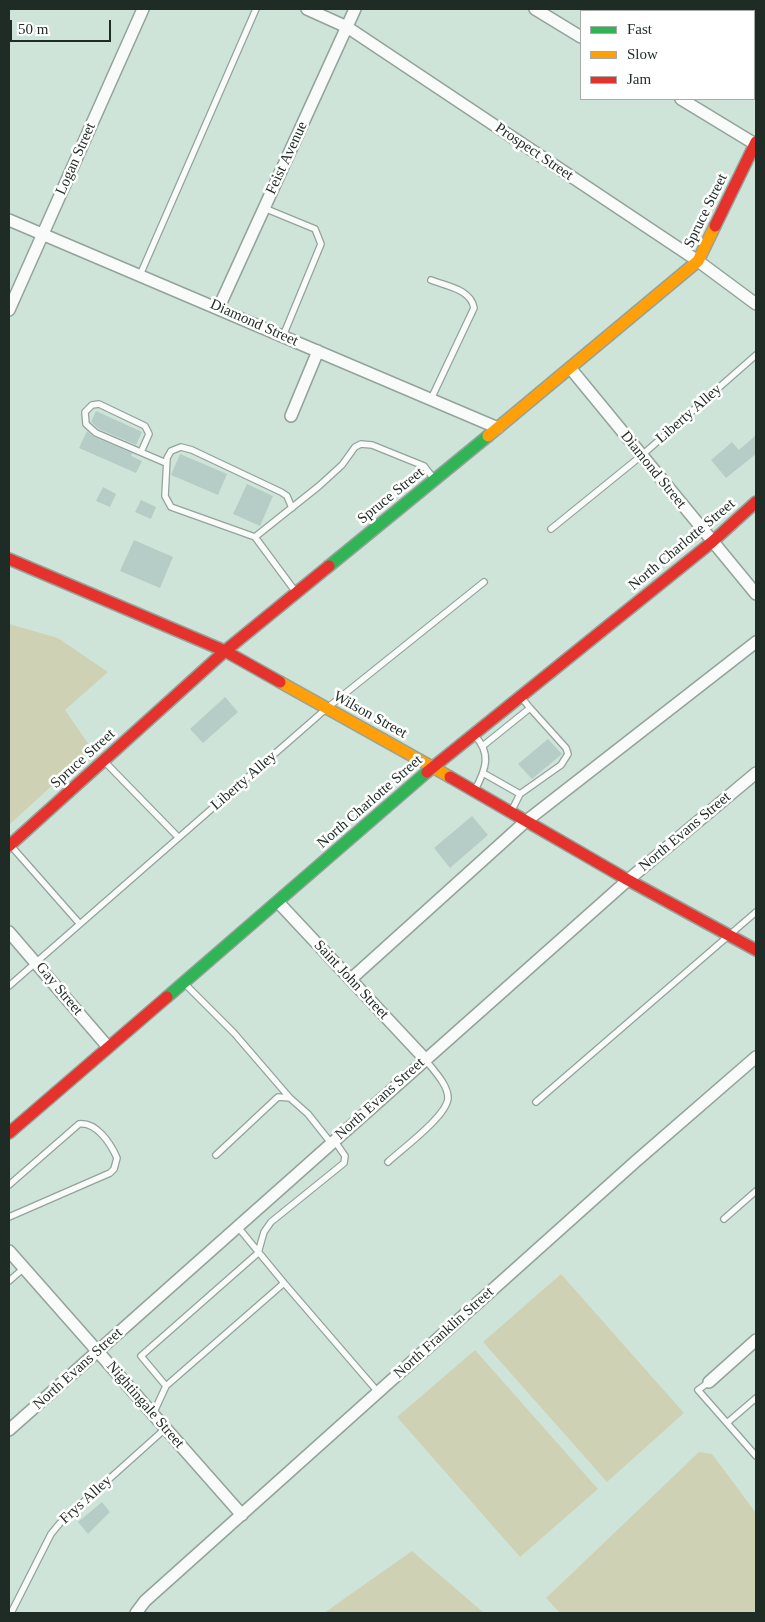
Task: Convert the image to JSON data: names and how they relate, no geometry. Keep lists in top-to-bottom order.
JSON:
{
  "streets": {
    "street": [
      "Prospect Street",
      "Feist Avenue",
      "Logan Street",
      "Spruce Street",
      "Diamond Street",
      "North Charlotte Street",
      "Wilson Street",
      "North Evans Street",
      "Saint John Street",
      "Gay Street",
      "North Franklin Street",
      "Nightingale Street"
    ],
    "lane": ["Liberty Alley", "Frys Alley"]
  },
  "crossings": [
    ["Prospect Street", "Feist Avenue"],
    ["Prospect Street", "Spruce Street"],
    ["Feist Avenue", "Diamond Street"],
    ["Logan Street", "Diamond Street"],
    ["Spruce Street", "Diamond Street"],
    ["Spruce Street", "Wilson Street"],
    ["Diamond Street", "Liberty Alley"],
    ["Diamond Street", "North Charlotte Street"],
    ["Liberty Alley", "Wilson Street"],
    ["Liberty Alley", "Gay Street"],
    ["North Charlotte Street", "Wilson Street"],
    ["North Charlotte Street", "Saint John Street"],
    ["North Charlotte Street", "Gay Street"],
    ["Wilson Street", "North Evans Street"],
    ["North Evans Street", "Saint John Street"],
    ["North Evans Street", "Nightingale Street"],
    ["North Franklin Street", "Nightingale Street"],
    ["Nightingale Street", "Frys Alley"]
  ],
  "legend": ["Fast", "Slow", "Jam"],
  "scale_bar": "50 m"
}
